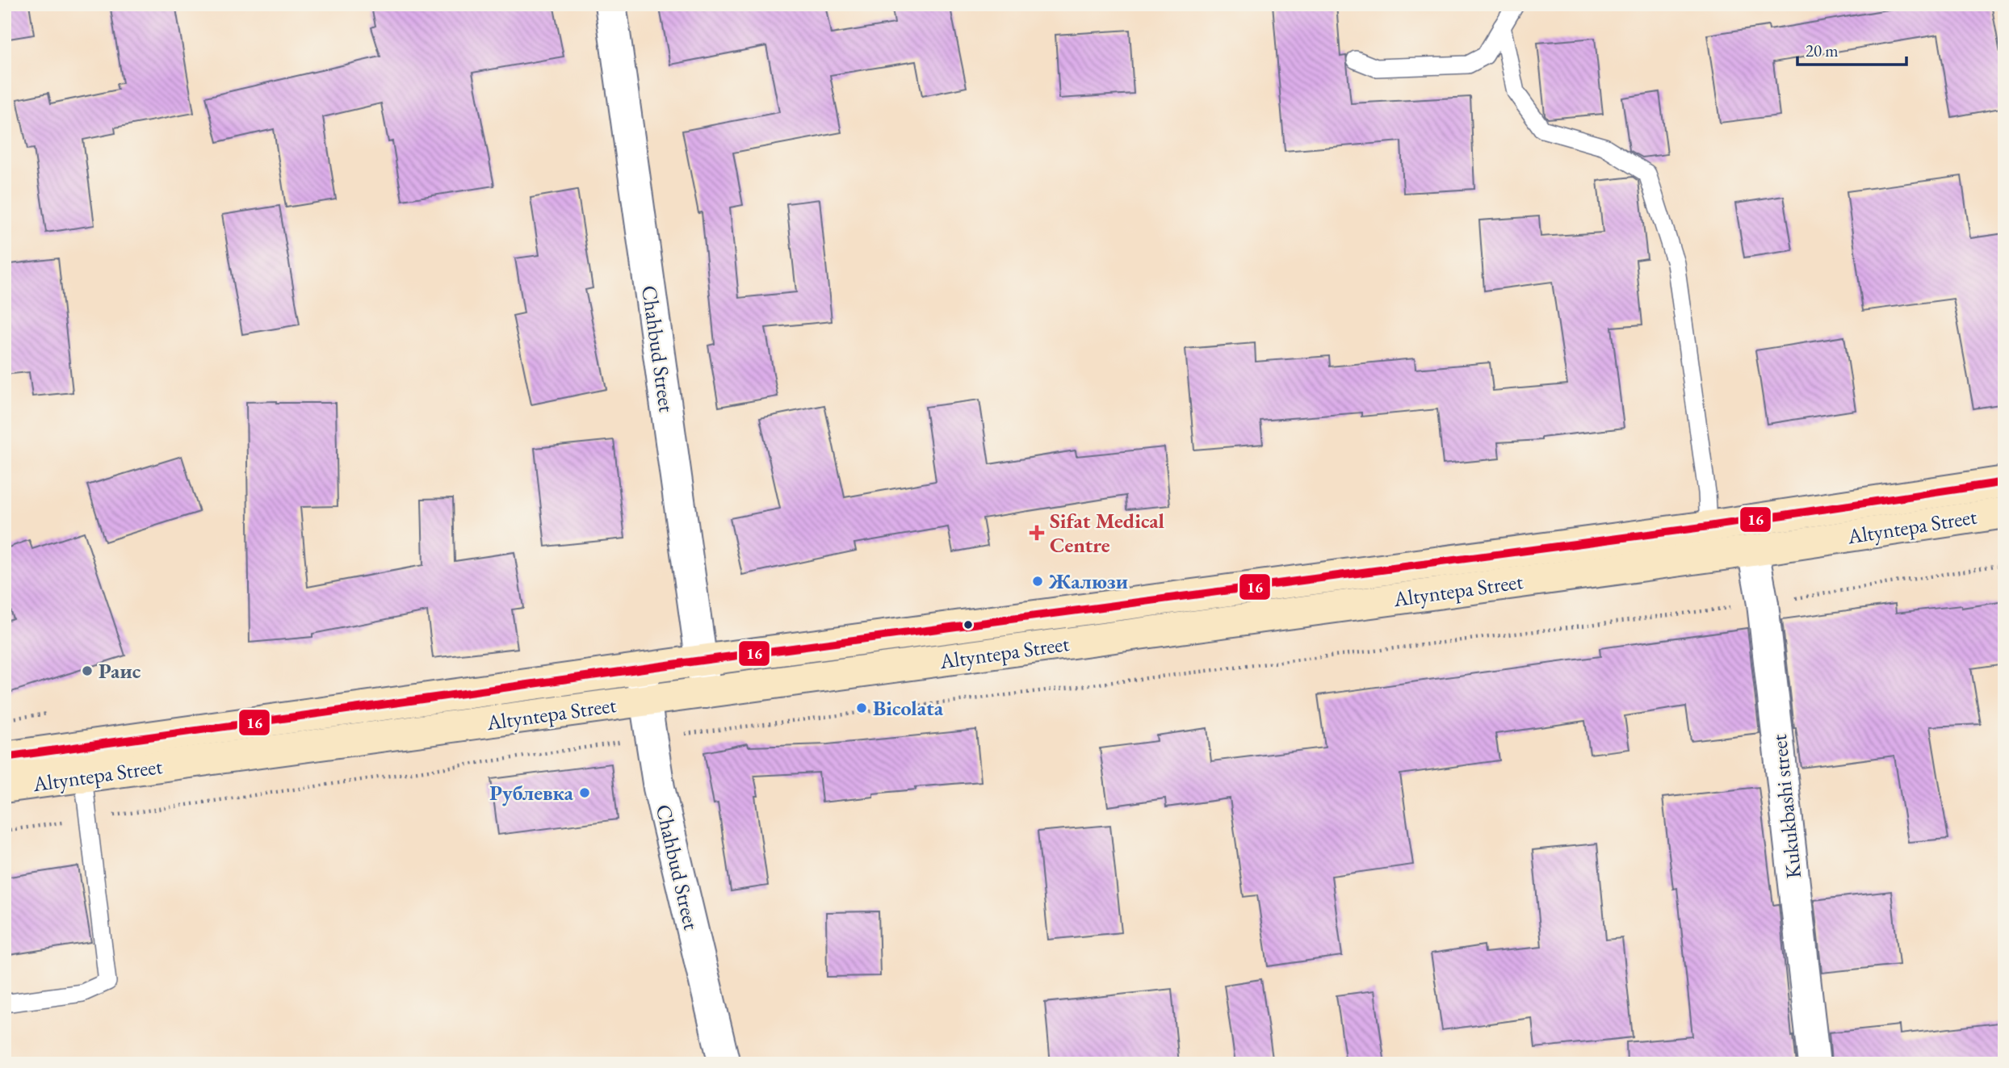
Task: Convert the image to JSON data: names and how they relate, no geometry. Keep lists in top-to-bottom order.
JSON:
{
  "streets": {
    "main road": ["Altyntepa Street"],
    "street": ["Chahbud Street", "Kukukbashi street"]
  },
  "crossings": [
    ["Chahbud Street", "Altyntepa Street"],
    ["Altyntepa Street", "Kukukbashi street"]
  ],
  "places": {
    "health": ["Sifat Medical Centre"],
    "other": [
      "Жалюзи",
      "Раис",
      "Bicolata",
      "Рублевка"
    ]
  },
  "lines": ["transit line 16"],
  "scale_bar": "20 m"
}
